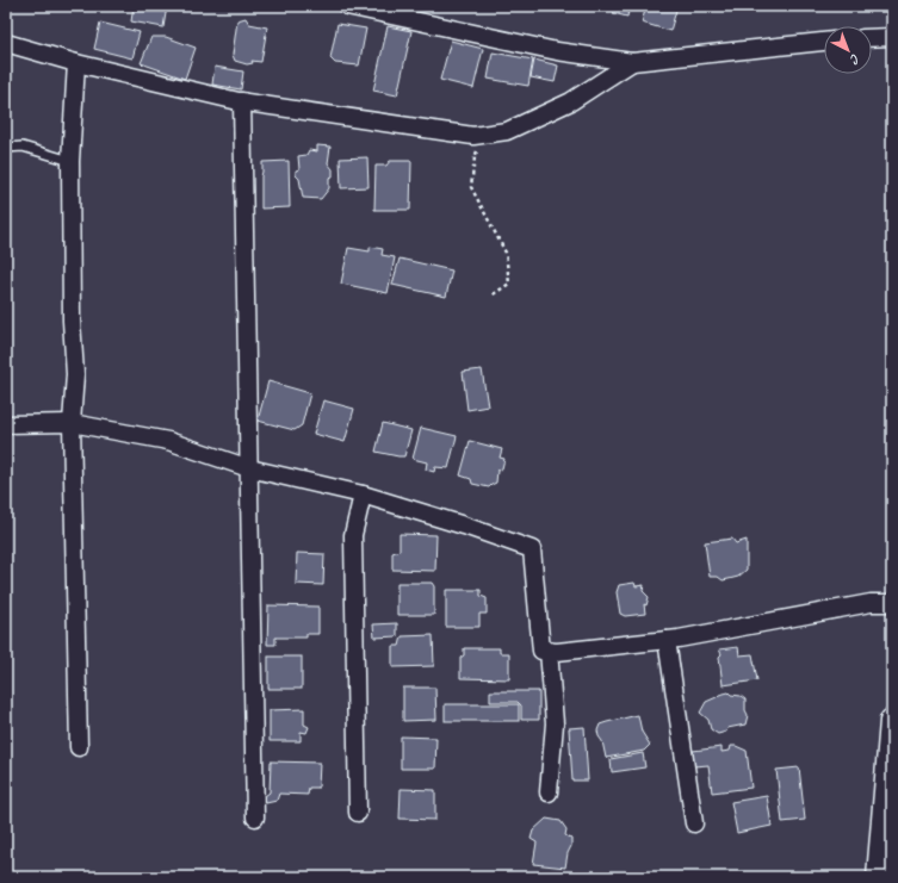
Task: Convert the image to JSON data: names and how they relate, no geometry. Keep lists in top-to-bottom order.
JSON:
{
  "north": "bottom right"
}
